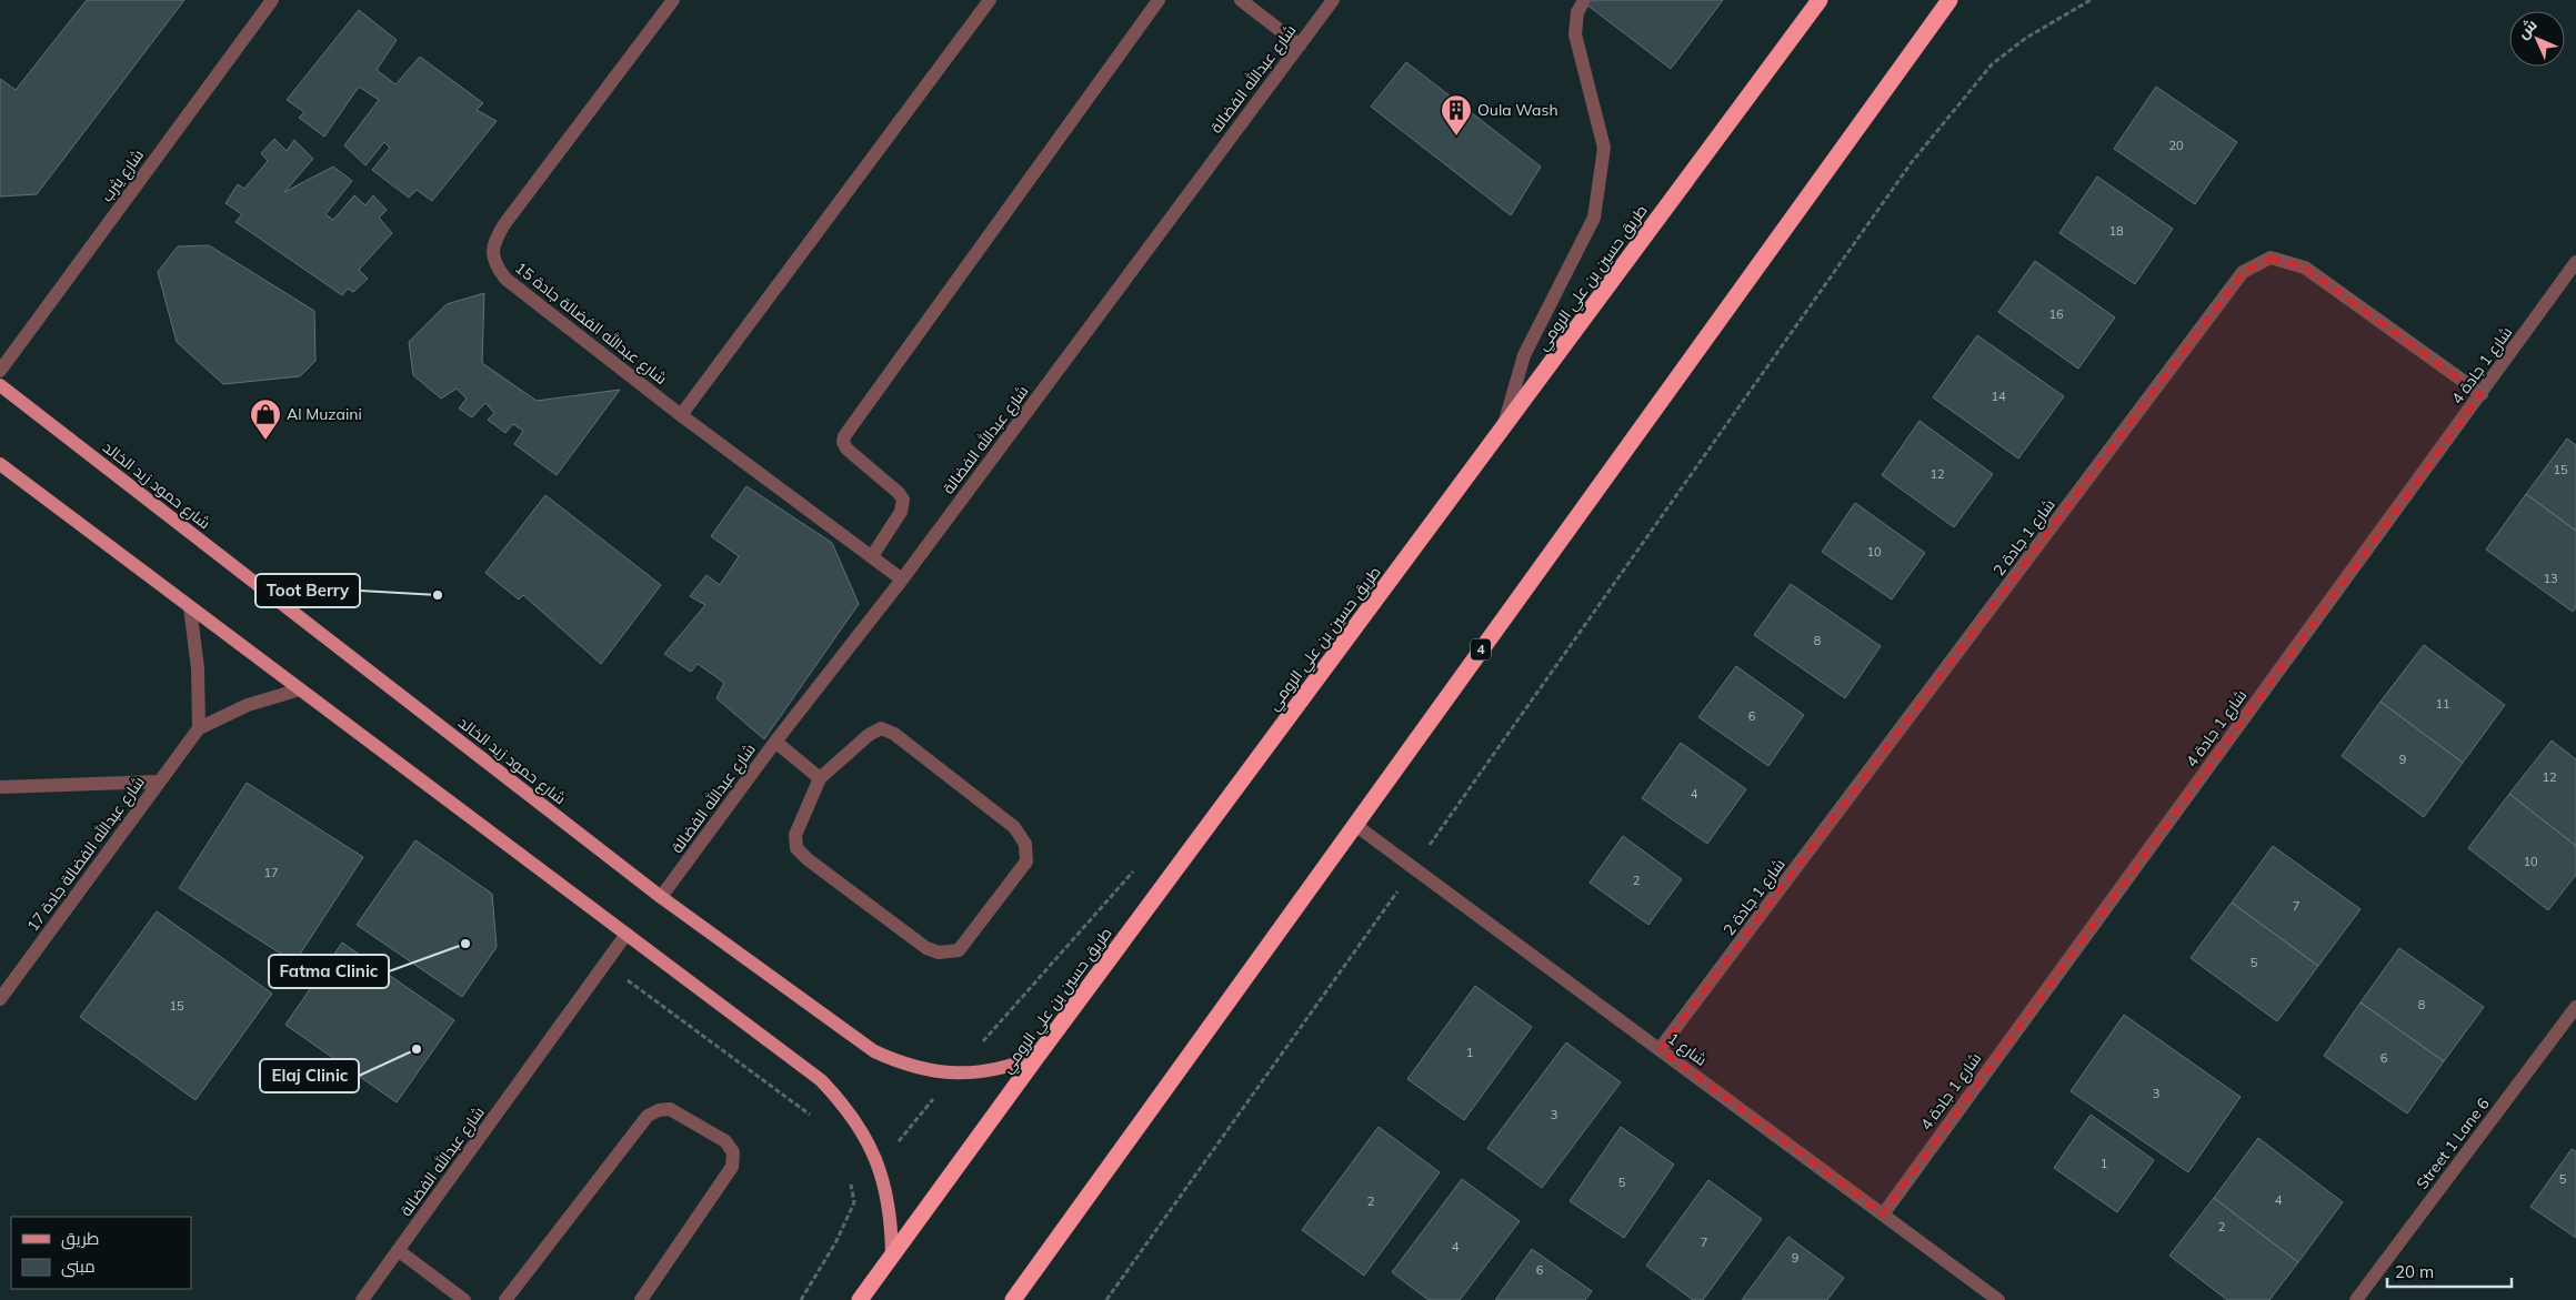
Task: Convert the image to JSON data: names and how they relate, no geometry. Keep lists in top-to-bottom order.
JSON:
{
  "streets": {
    "highway": ["طريق حسين بن علي الرومي", "4"],
    "main road": ["شارع حمود زيد الخالد"],
    "street": [
      "شارع عبدالله الفضالة",
      "شارع يثرب",
      "شارع عبدالله الفضالة جادة 15",
      "شارع 1 جادة 4",
      "شارع 1 جادة 2",
      "شارع عبدالله الفضالة جادة 17",
      "شارع 1",
      "Street 1 Lane 6"
    ]
  },
  "crossings": [
    ["شارع عبدالله الفضالة", "شارع عبدالله الفضالة جادة 15"],
    ["شارع عبدالله الفضالة", "شارع حمود زيد الخالد"],
    ["طريق حسين بن علي الرومي", "شارع حمود زيد الخالد"],
    ["شارع 1 جادة 4", "شارع 1 جادة 2"],
    ["شارع 1 جادة 4", "شارع 1"],
    ["شارع 1 جادة 2", "شارع 1"],
    ["4", "شارع 1"]
  ],
  "places": {
    "building": ["Oula Wash"],
    "shop": ["Al Muzaini"],
    "other": ["Toot Berry", "Fatma Clinic", "Elaj Clinic"]
  },
  "house_numbers": [
    "20",
    "18",
    "16",
    "14",
    "15",
    "12",
    "10",
    "13",
    "8",
    "11",
    "6",
    "9",
    "12",
    "4",
    "10",
    "17",
    "2",
    "7",
    "5",
    "8",
    "15",
    "1",
    "6",
    "3",
    "3",
    "1",
    "5",
    "5",
    "4",
    "2",
    "2",
    "7",
    "4",
    "9",
    "6"
  ],
  "legend": ["طريق", "مبنى"],
  "scale_bar": "20 m",
  "north": "top left"
}
